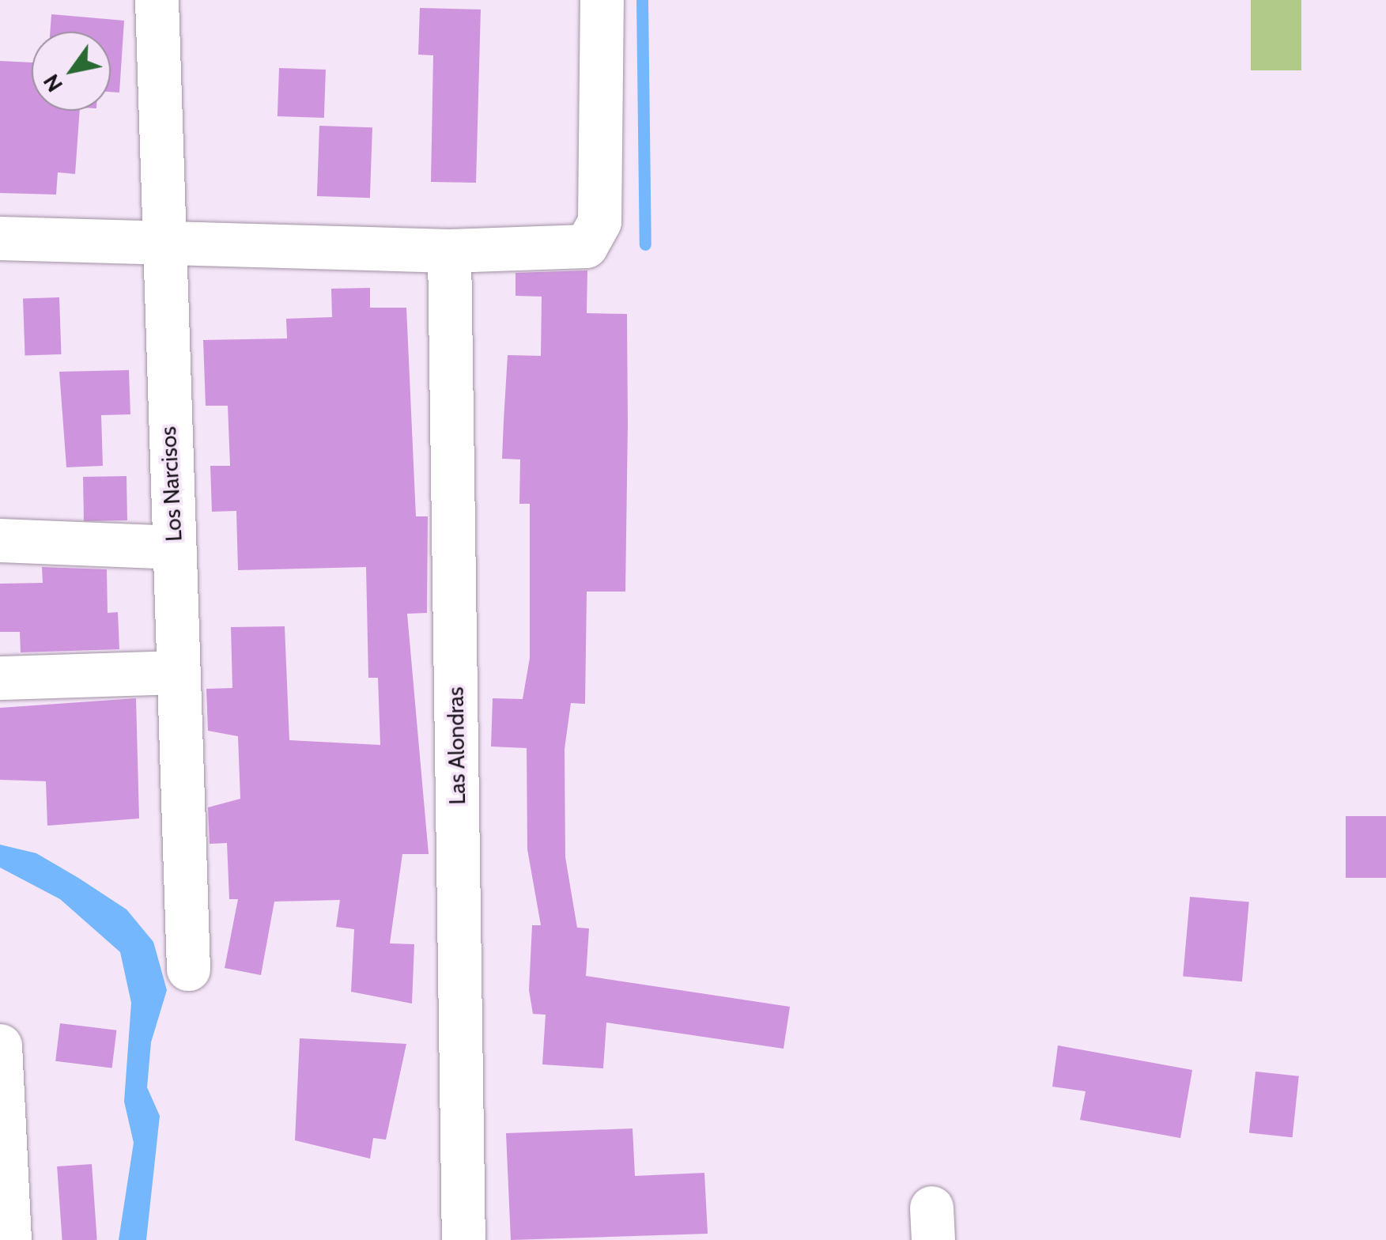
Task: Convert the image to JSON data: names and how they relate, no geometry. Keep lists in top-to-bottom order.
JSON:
{
  "streets": {
    "street": ["Los Narcisos", "Las Alondras"]
  },
  "north": "bottom left"
}
